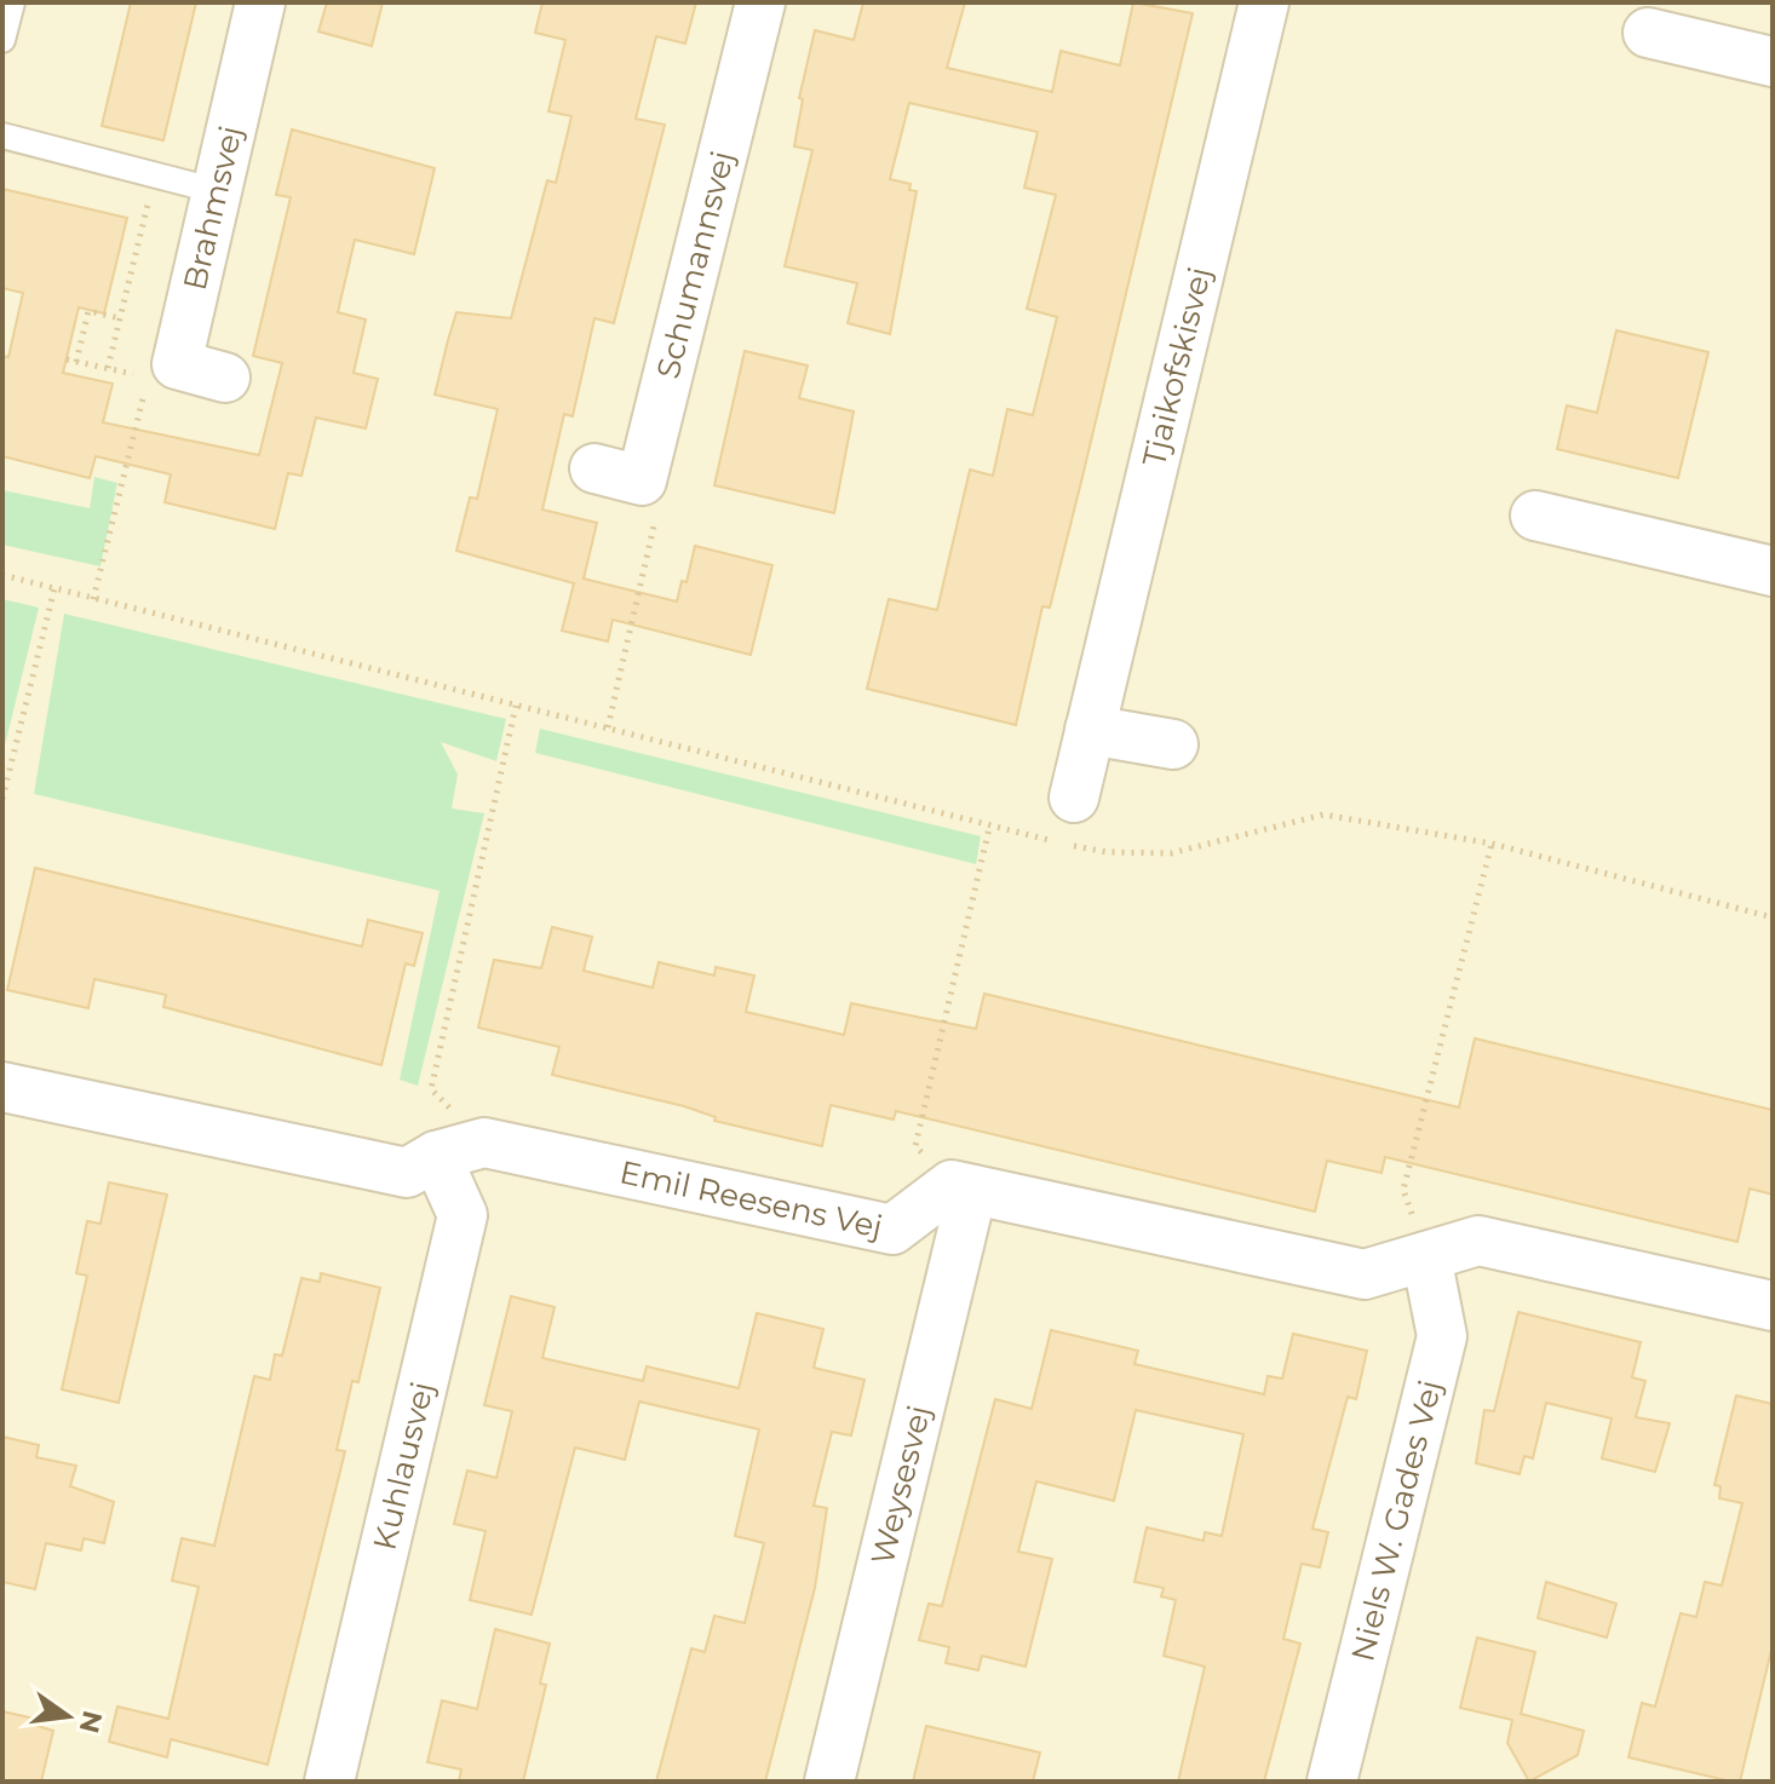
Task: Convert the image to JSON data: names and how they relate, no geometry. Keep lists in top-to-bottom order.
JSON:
{
  "streets": {
    "street": [
      "Brahmsvej",
      "Schumannsvej",
      "Tjaikofskisvej",
      "Emil Reesens Vej",
      "Kuhlausvej",
      "Weysesvej",
      "Niels W. Gades Vej"
    ]
  },
  "crossings": [
    ["Emil Reesens Vej", "Kuhlausvej"],
    ["Emil Reesens Vej", "Weysesvej"]
  ],
  "north": "right"
}
